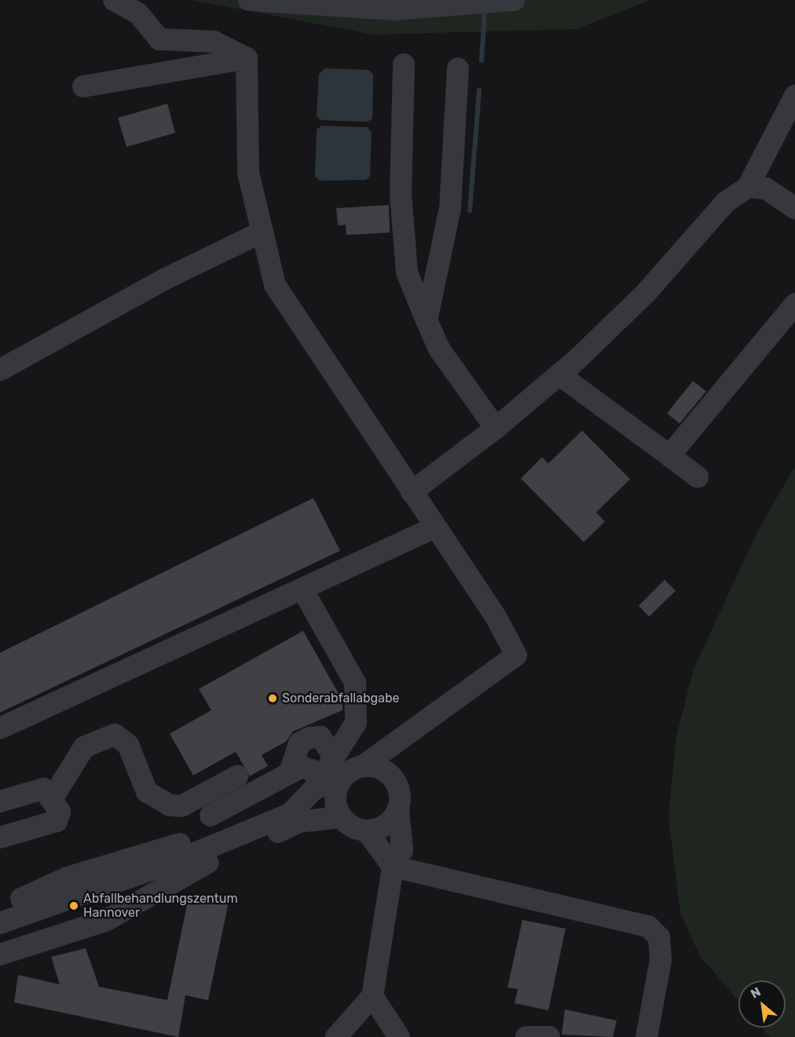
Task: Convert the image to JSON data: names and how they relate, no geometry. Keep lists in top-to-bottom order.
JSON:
{
  "places": ["Sonderabfallabgabe", "Abfallbehandlungszentum Hannover"],
  "north": "top left"
}
